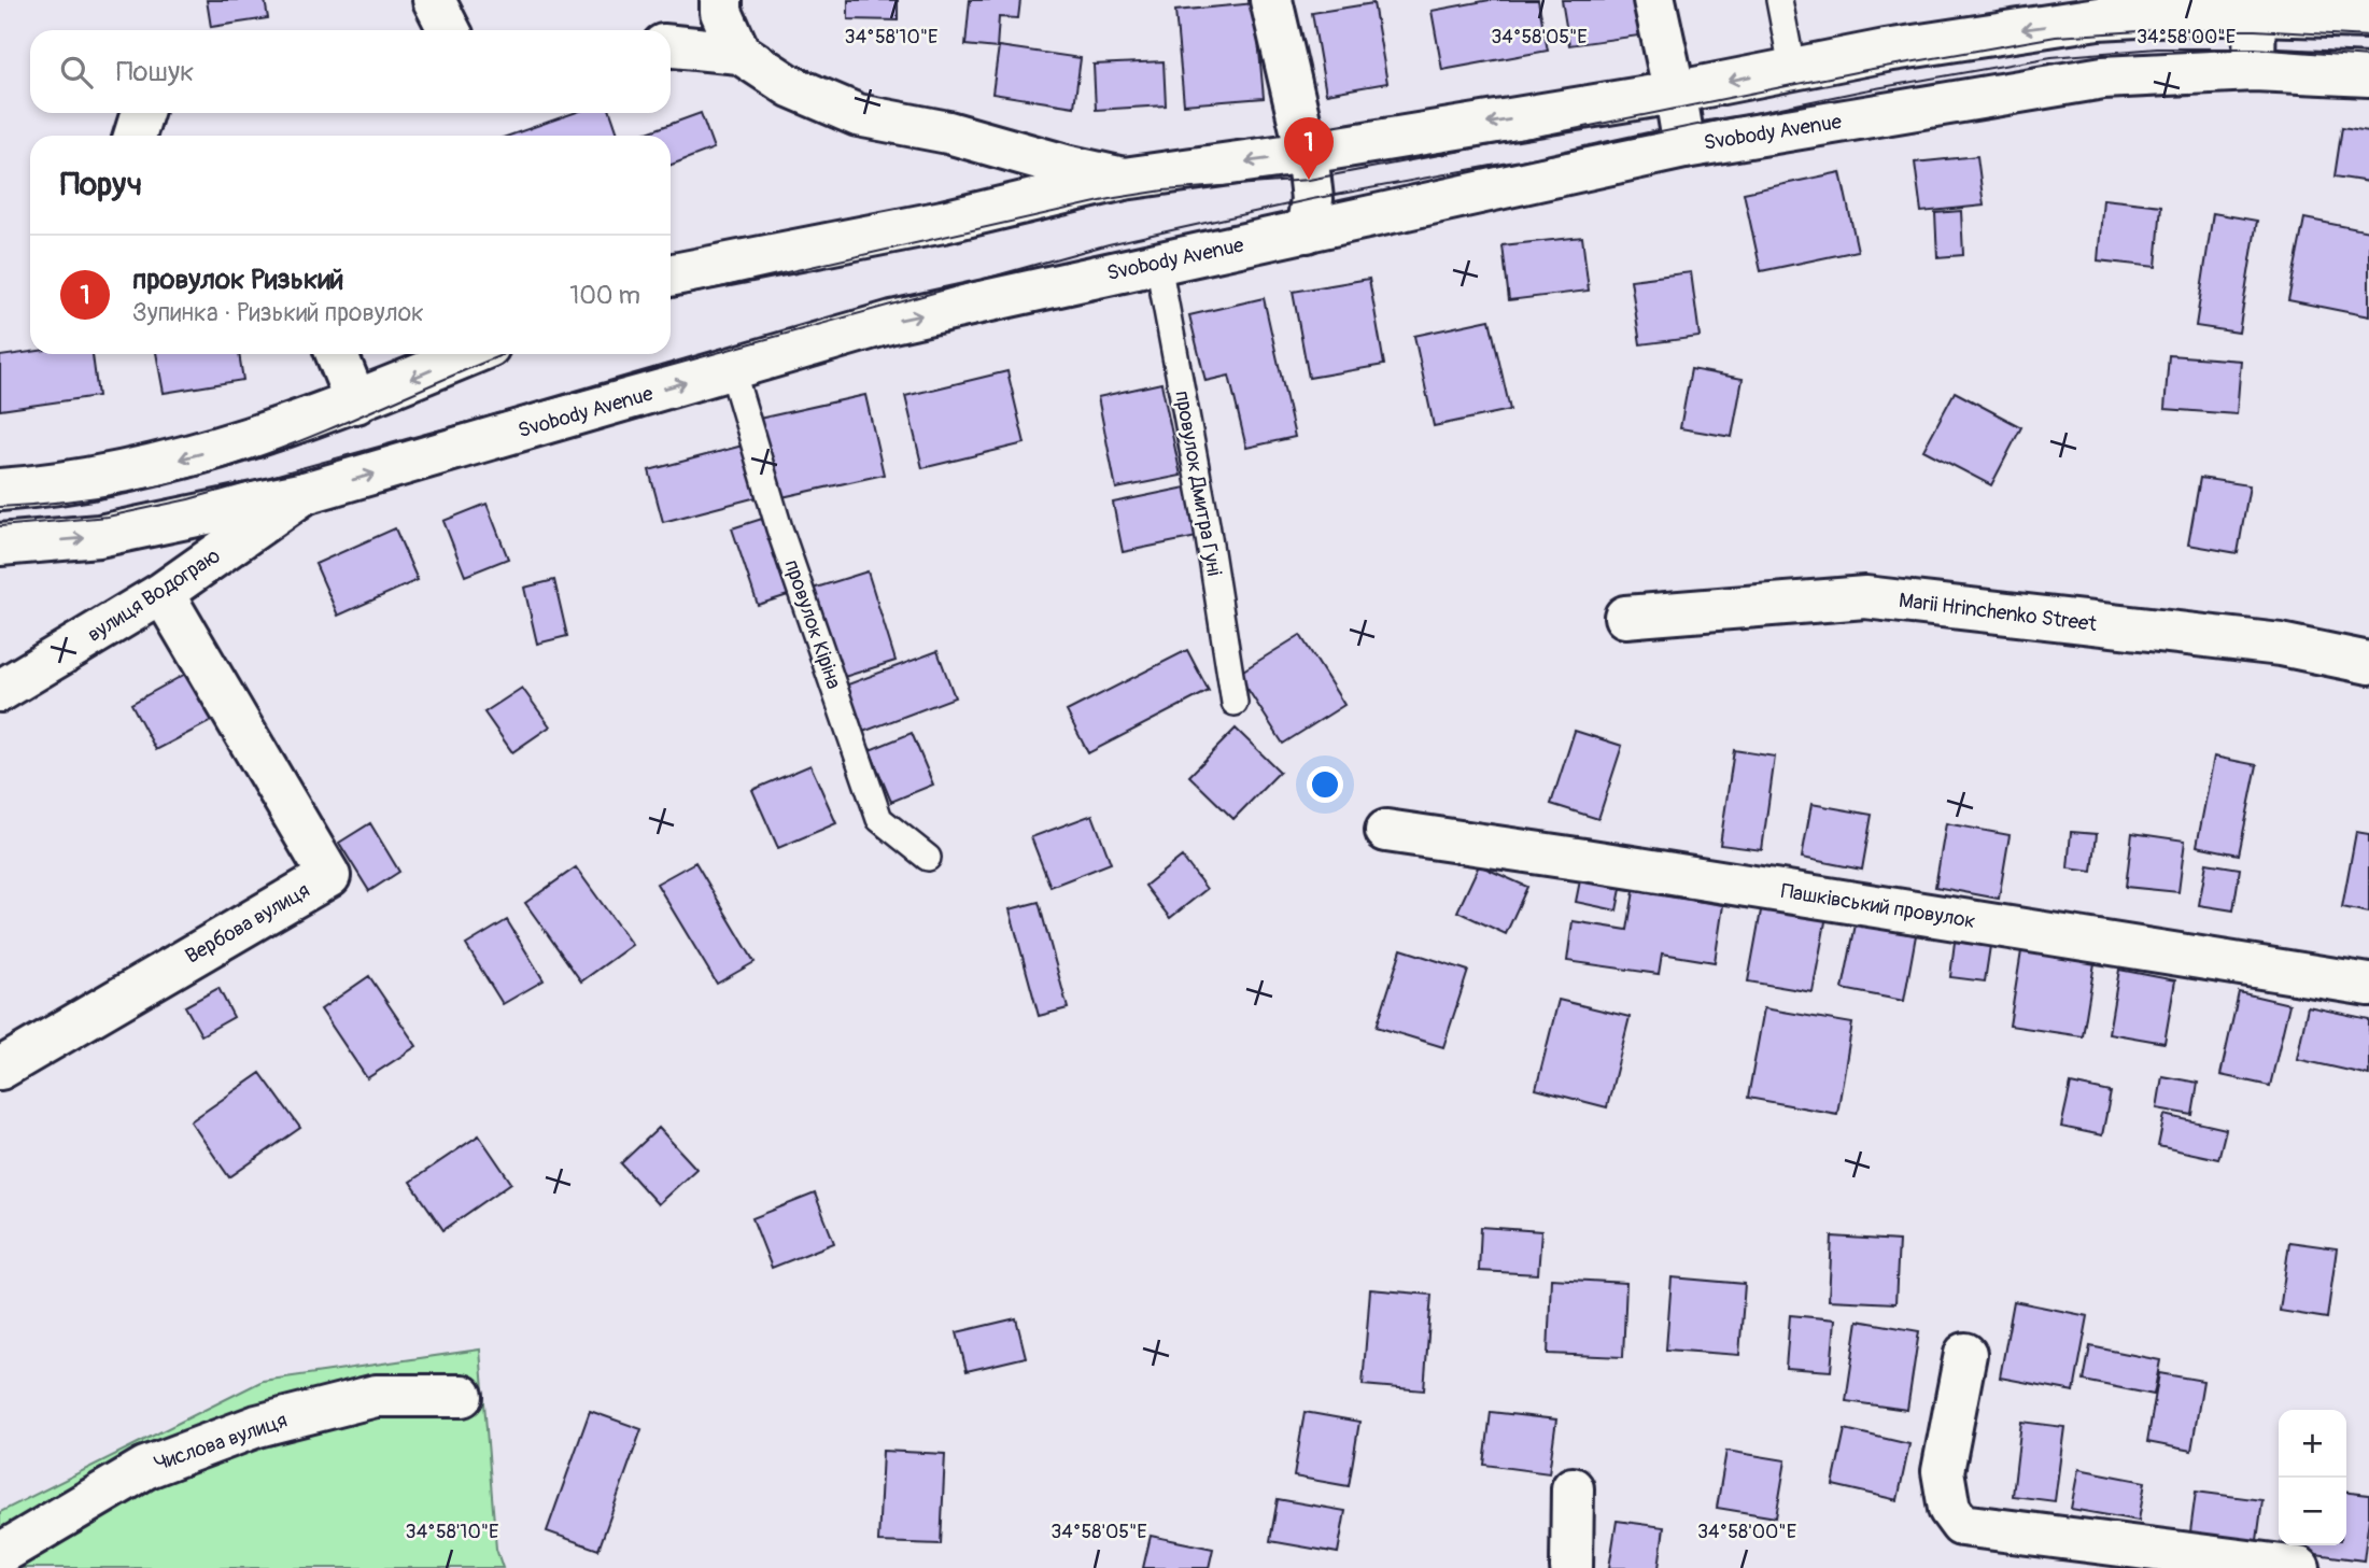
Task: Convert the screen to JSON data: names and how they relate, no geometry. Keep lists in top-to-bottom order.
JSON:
{
  "streets": {
    "street": [
      "Svobody Avenue",
      "вулиця Водограю",
      "Marii Hrinchenko Street",
      "Пашківський провулок",
      "Вербова вулиця",
      "Числова вулиця"
    ],
    "lane": ["провулок Дмитра Гуні", "провулок Кіріна"]
  },
  "crossings": [
    ["Svobody Avenue", "провулок Дмитра Гуні"],
    ["Svobody Avenue", "вулиця Водограю"],
    ["Svobody Avenue", "провулок Кіріна"],
    ["вулиця Водограю", "Вербова вулиця"]
  ],
  "page": {
    "search": "Пошук",
    "pins": "1",
    "heading": "Поруч",
    "list": [
      {
        "mark": "1",
        "name": "провулок Ризький",
        "note": "Зупинка · Ризький провулок",
        "value": "100 m"
      }
    ],
    "map_buttons": ["+", "−"]
  },
  "coordinates": ["34°58'10\"E", "34°58'05\"E", "34°58'00\"E"]
}
